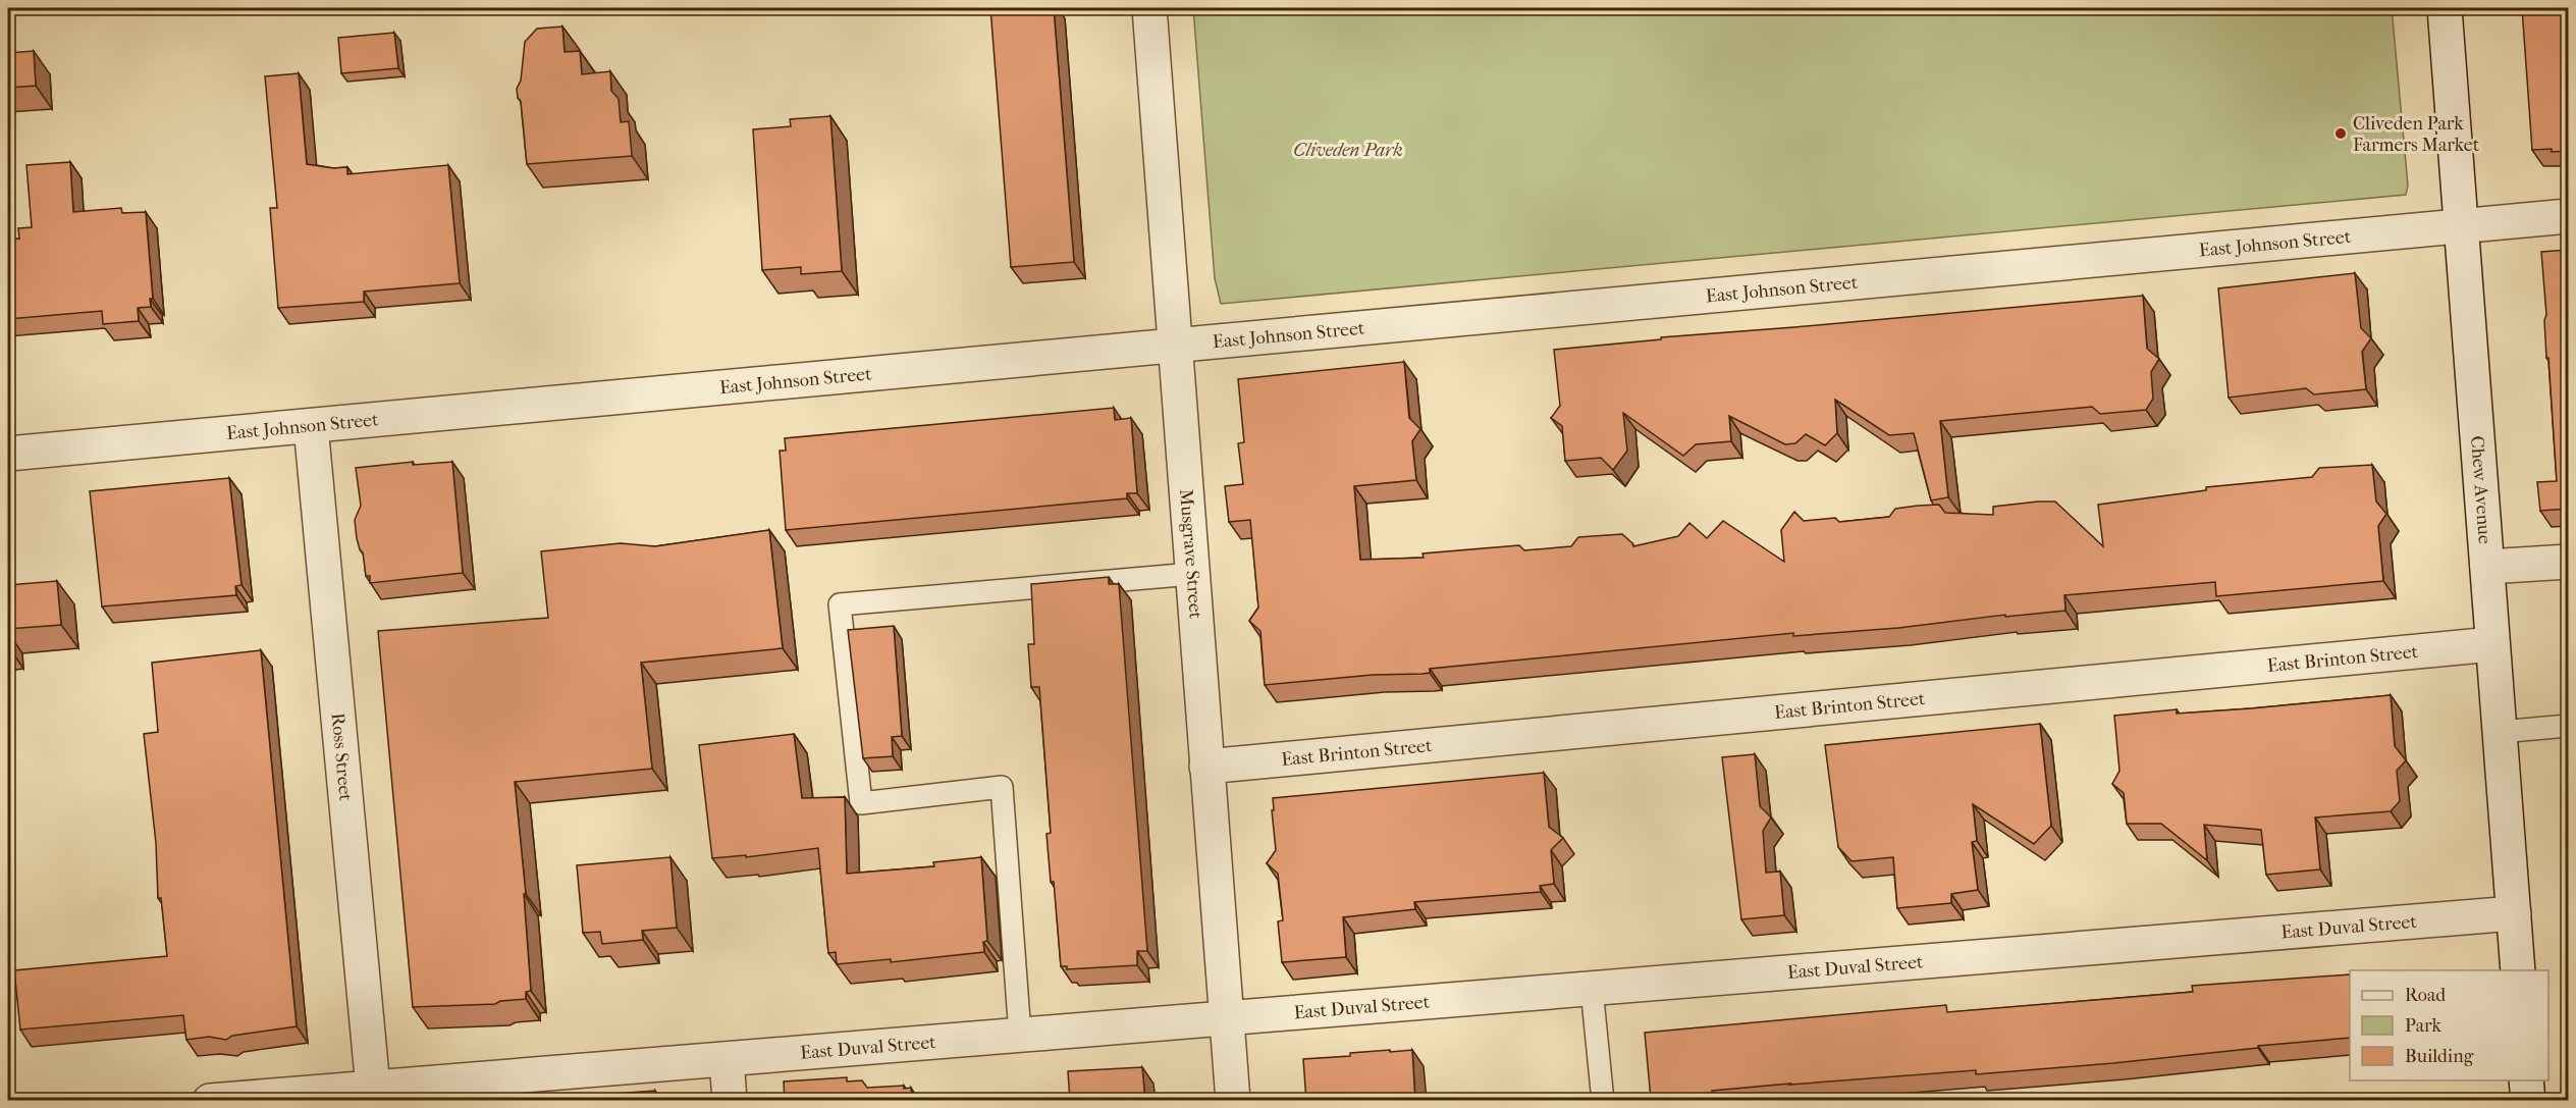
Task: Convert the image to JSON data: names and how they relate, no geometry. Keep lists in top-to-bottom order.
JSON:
{
  "streets": {
    "street": [
      "East Johnson Street",
      "Chew Avenue",
      "Musgrave Street",
      "East Brinton Street",
      "Ross Street",
      "East Duval Street"
    ]
  },
  "crossings": [
    ["East Johnson Street", "Chew Avenue"],
    ["East Johnson Street", "Musgrave Street"],
    ["East Johnson Street", "Ross Street"],
    ["Chew Avenue", "East Brinton Street"],
    ["Chew Avenue", "East Duval Street"],
    ["Musgrave Street", "East Brinton Street"],
    ["Musgrave Street", "East Duval Street"],
    ["Ross Street", "East Duval Street"]
  ],
  "parks": ["Cliveden Park"],
  "places": ["Cliveden Park Farmers Market"],
  "legend": ["Road", "Park", "Building"]
}
